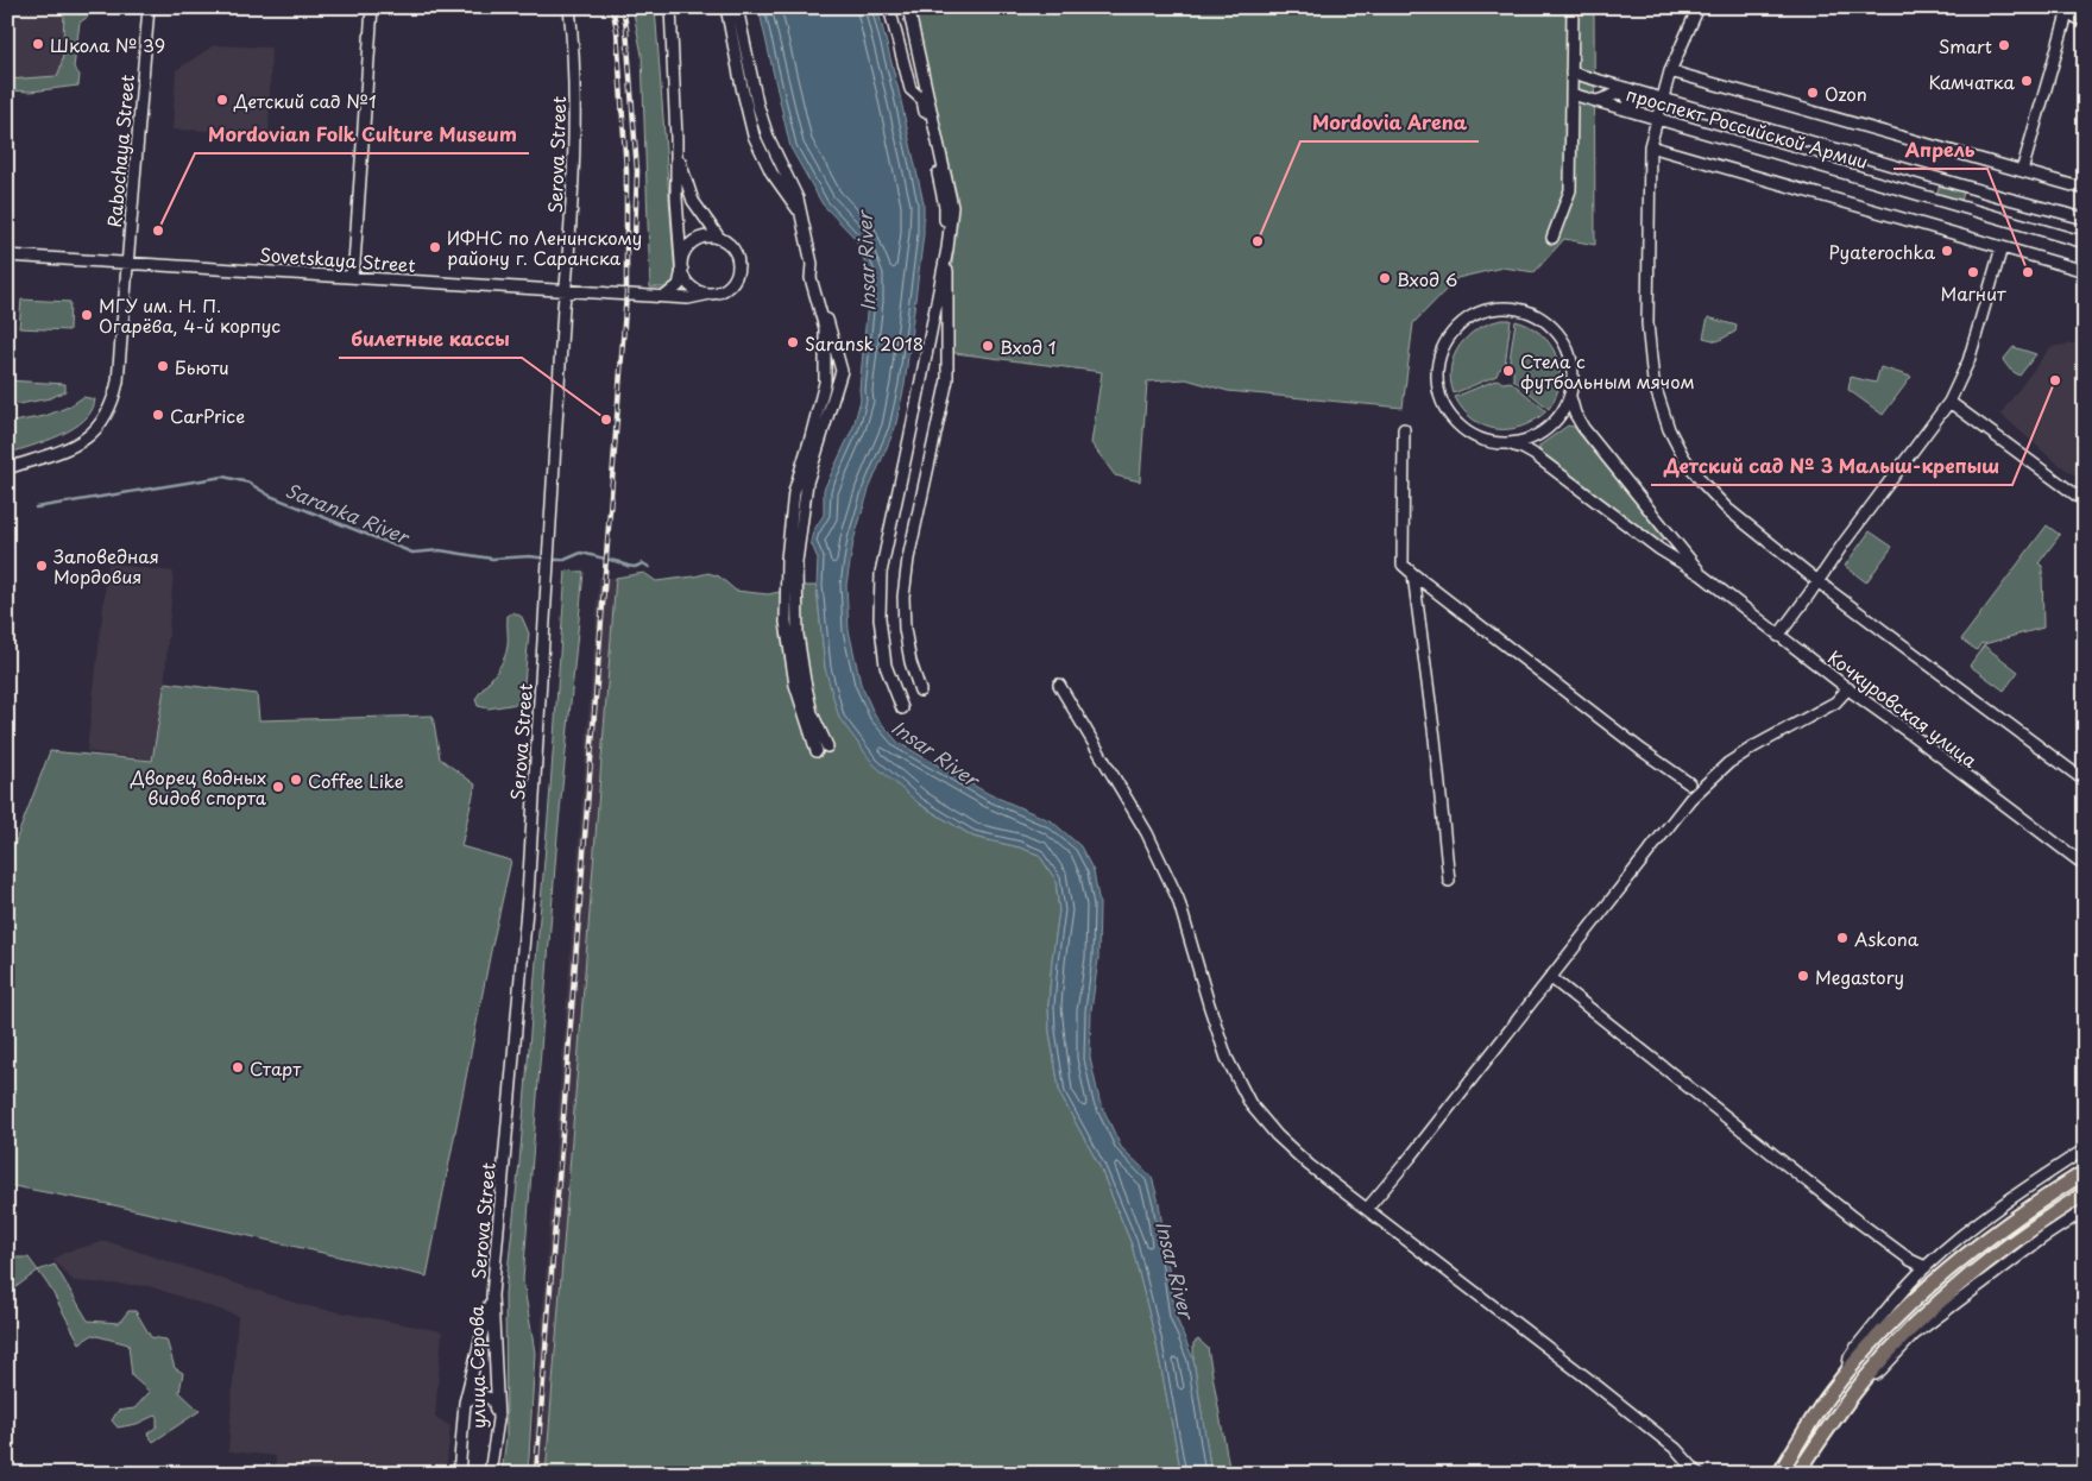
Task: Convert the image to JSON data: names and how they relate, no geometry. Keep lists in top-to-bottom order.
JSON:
{
  "streets": {
    "street": [
      "проспект Российской Армии",
      "Rabochaya Street",
      "Serova Street",
      "Sovetskaya Street",
      "Кочкуровская улица",
      "улица Серова"
    ]
  },
  "crossings": [
    ["Rabochaya Street", "Sovetskaya Street"],
    ["Serova Street", "Sovetskaya Street"],
    ["Serova Street", "улица Серова"]
  ],
  "water": ["Insar River", "Saranka River"],
  "places": [
    "Школа № 39",
    "Smart",
    "Камчатка",
    "Ozon",
    "Детский сад №1",
    "Mordovian Folk Culture Museum",
    "Mordovia Arena",
    "ИФНС по Ленинскому району г. Саранска",
    "Pyaterochka",
    "Магнит",
    "Апрель",
    "Вход 6",
    "МГУ им. Н. П. Огарёва, 4-й корпус",
    "Saransk 2018",
    "Вход 1",
    "Бьюти",
    "Стела с футбольным мячом",
    "Детский сад № 3 Малыш-крепыш",
    "CarPrice",
    "билетные кассы",
    "Заповедная Мордовия",
    "Coffee Like",
    "Дворец водных видов спорта",
    "Askona",
    "Megastory",
    "Старт"
  ]
}
